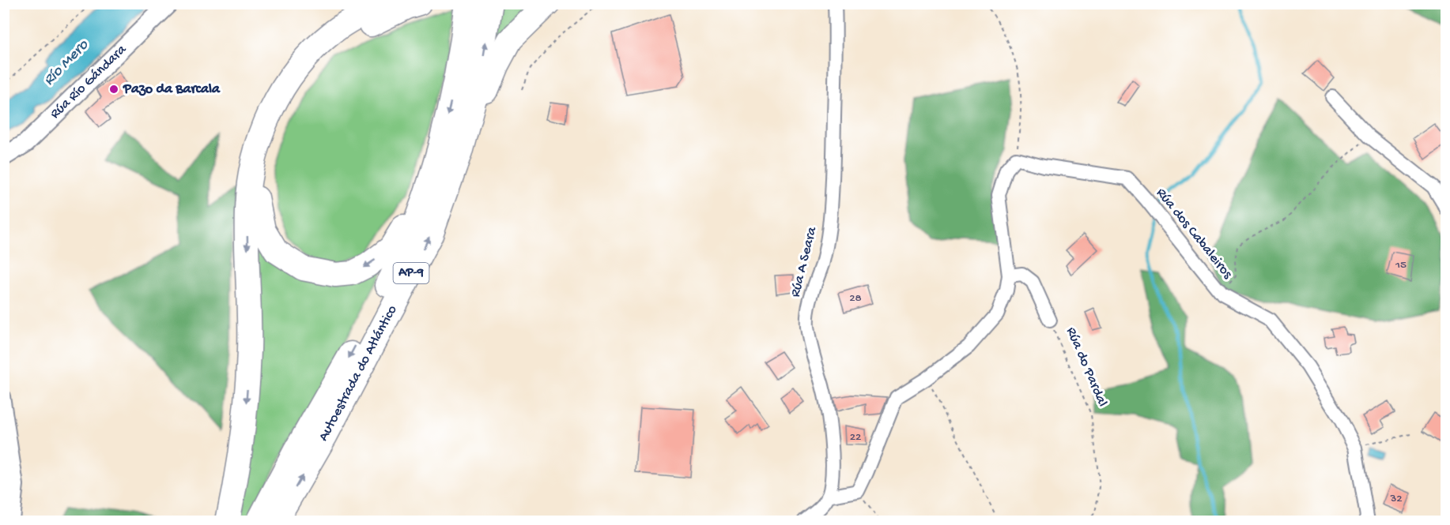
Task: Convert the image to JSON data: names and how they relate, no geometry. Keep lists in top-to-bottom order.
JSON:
{
  "streets": {
    "highway": ["AP-9", "Autoestrada do Atlántico"],
    "main road": ["Rúa Río Gándara"],
    "street": ["Rúa dos Cabaleiros", "Rúa A Seara", "Rúa do Pardal"]
  },
  "water": ["Río Mero"],
  "places": ["Pazo da Barcala"],
  "house_numbers": [
    "15",
    "28",
    "22",
    "32"
  ]
}
